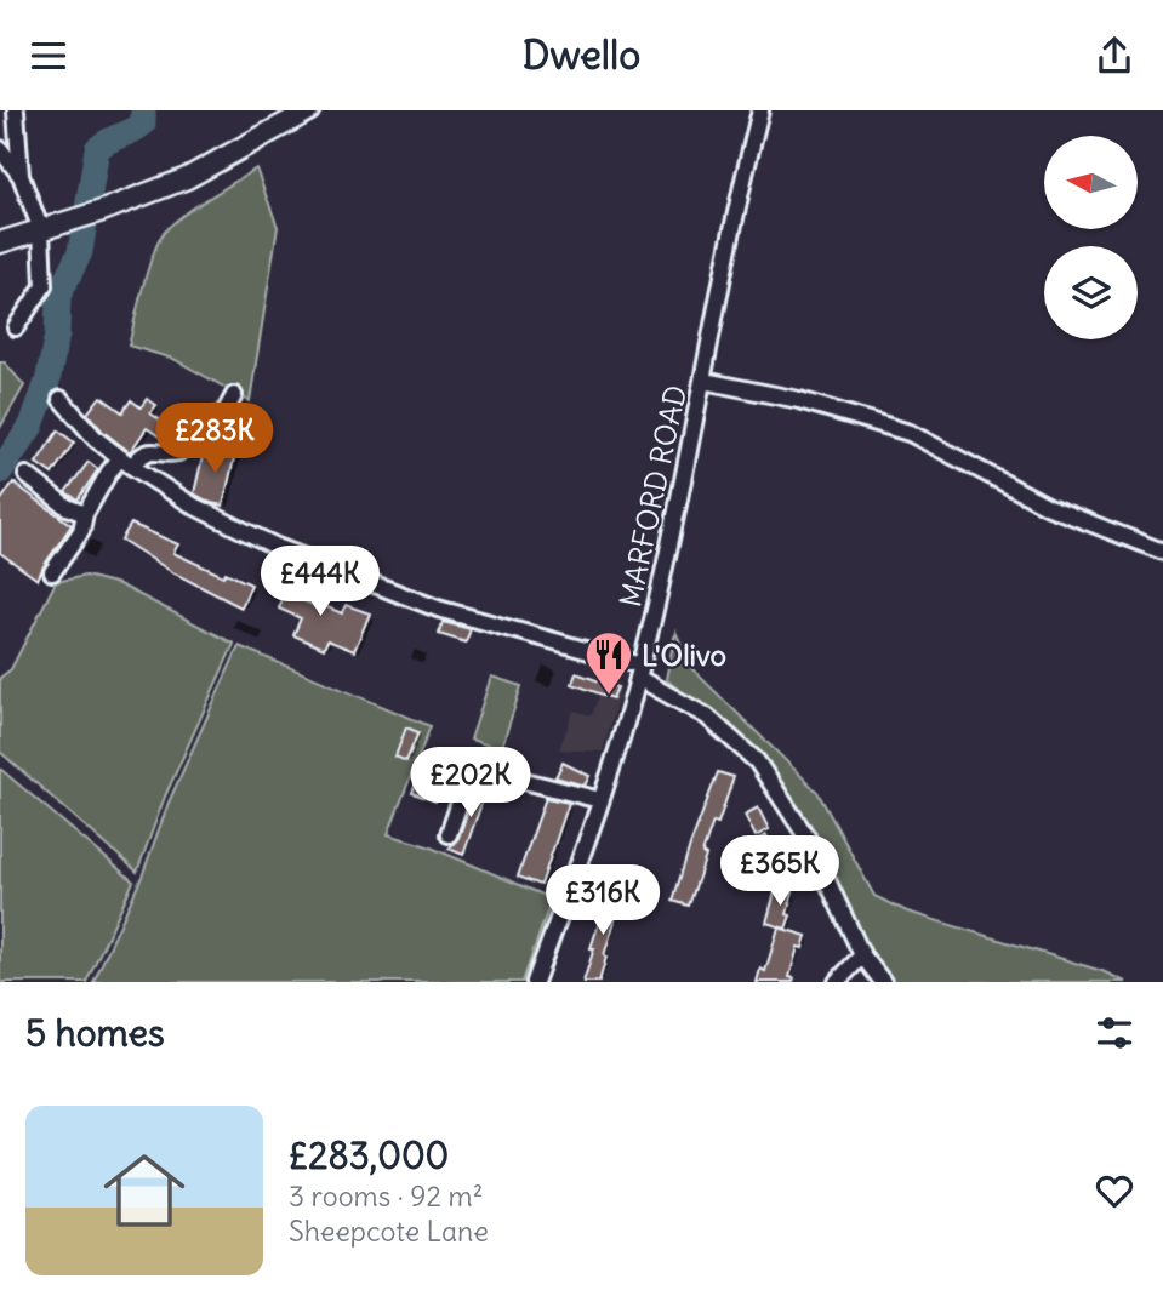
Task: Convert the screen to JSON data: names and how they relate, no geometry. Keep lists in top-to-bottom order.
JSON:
{
  "streets": {
    "street": ["MARFORD ROAD"]
  },
  "places": {
    "restaurant": ["L'Olivo"]
  },
  "north": "left",
  "page": {
    "header": "Dwello",
    "price": [
      "£283K",
      "£444K",
      "£202K",
      "£365K",
      "£316K"
    ],
    "heading": "5 homes",
    "list": [
      {
        "name": "£283,000",
        "note": "3 rooms · 92 m² · Sheepcote Lane"
      }
    ]
  }
}
